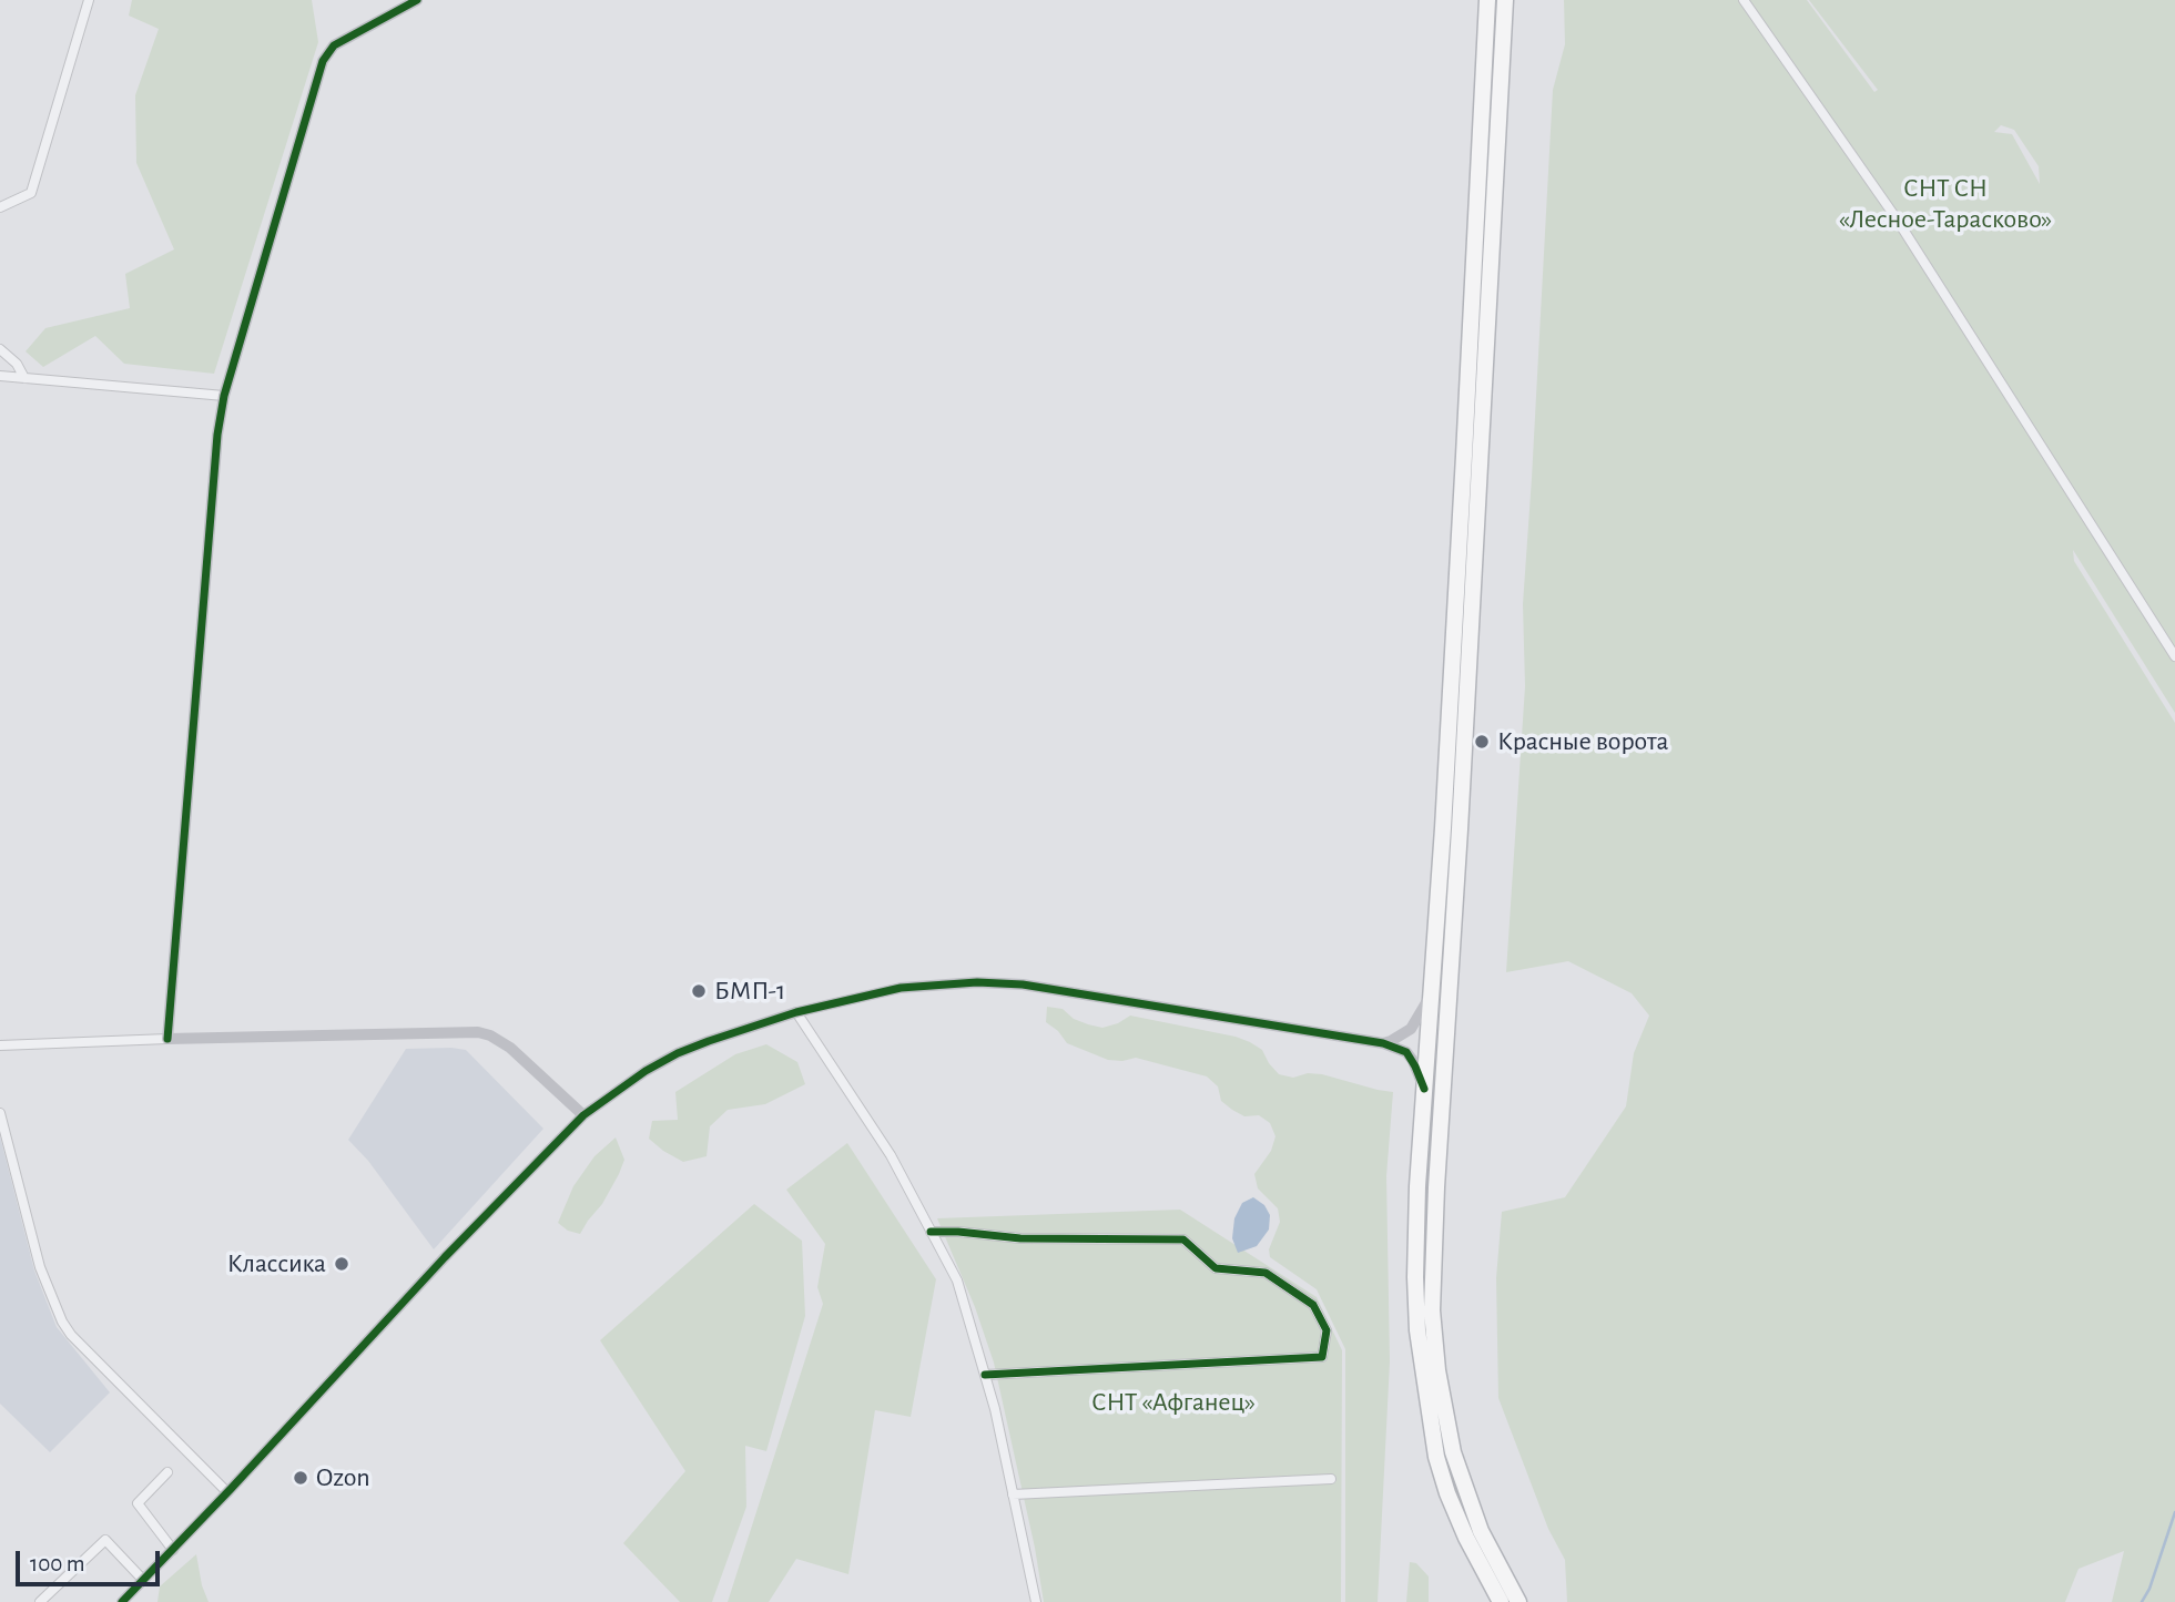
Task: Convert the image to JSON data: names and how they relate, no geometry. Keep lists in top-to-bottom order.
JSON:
{
  "parks": ["СНТ СН «Лесное-Тарасково»", "СНТ «Афганец»"],
  "places": [
    "Красные ворота",
    "БМП-1",
    "Классика",
    "Ozon"
  ],
  "scale_bar": "100 m"
}
